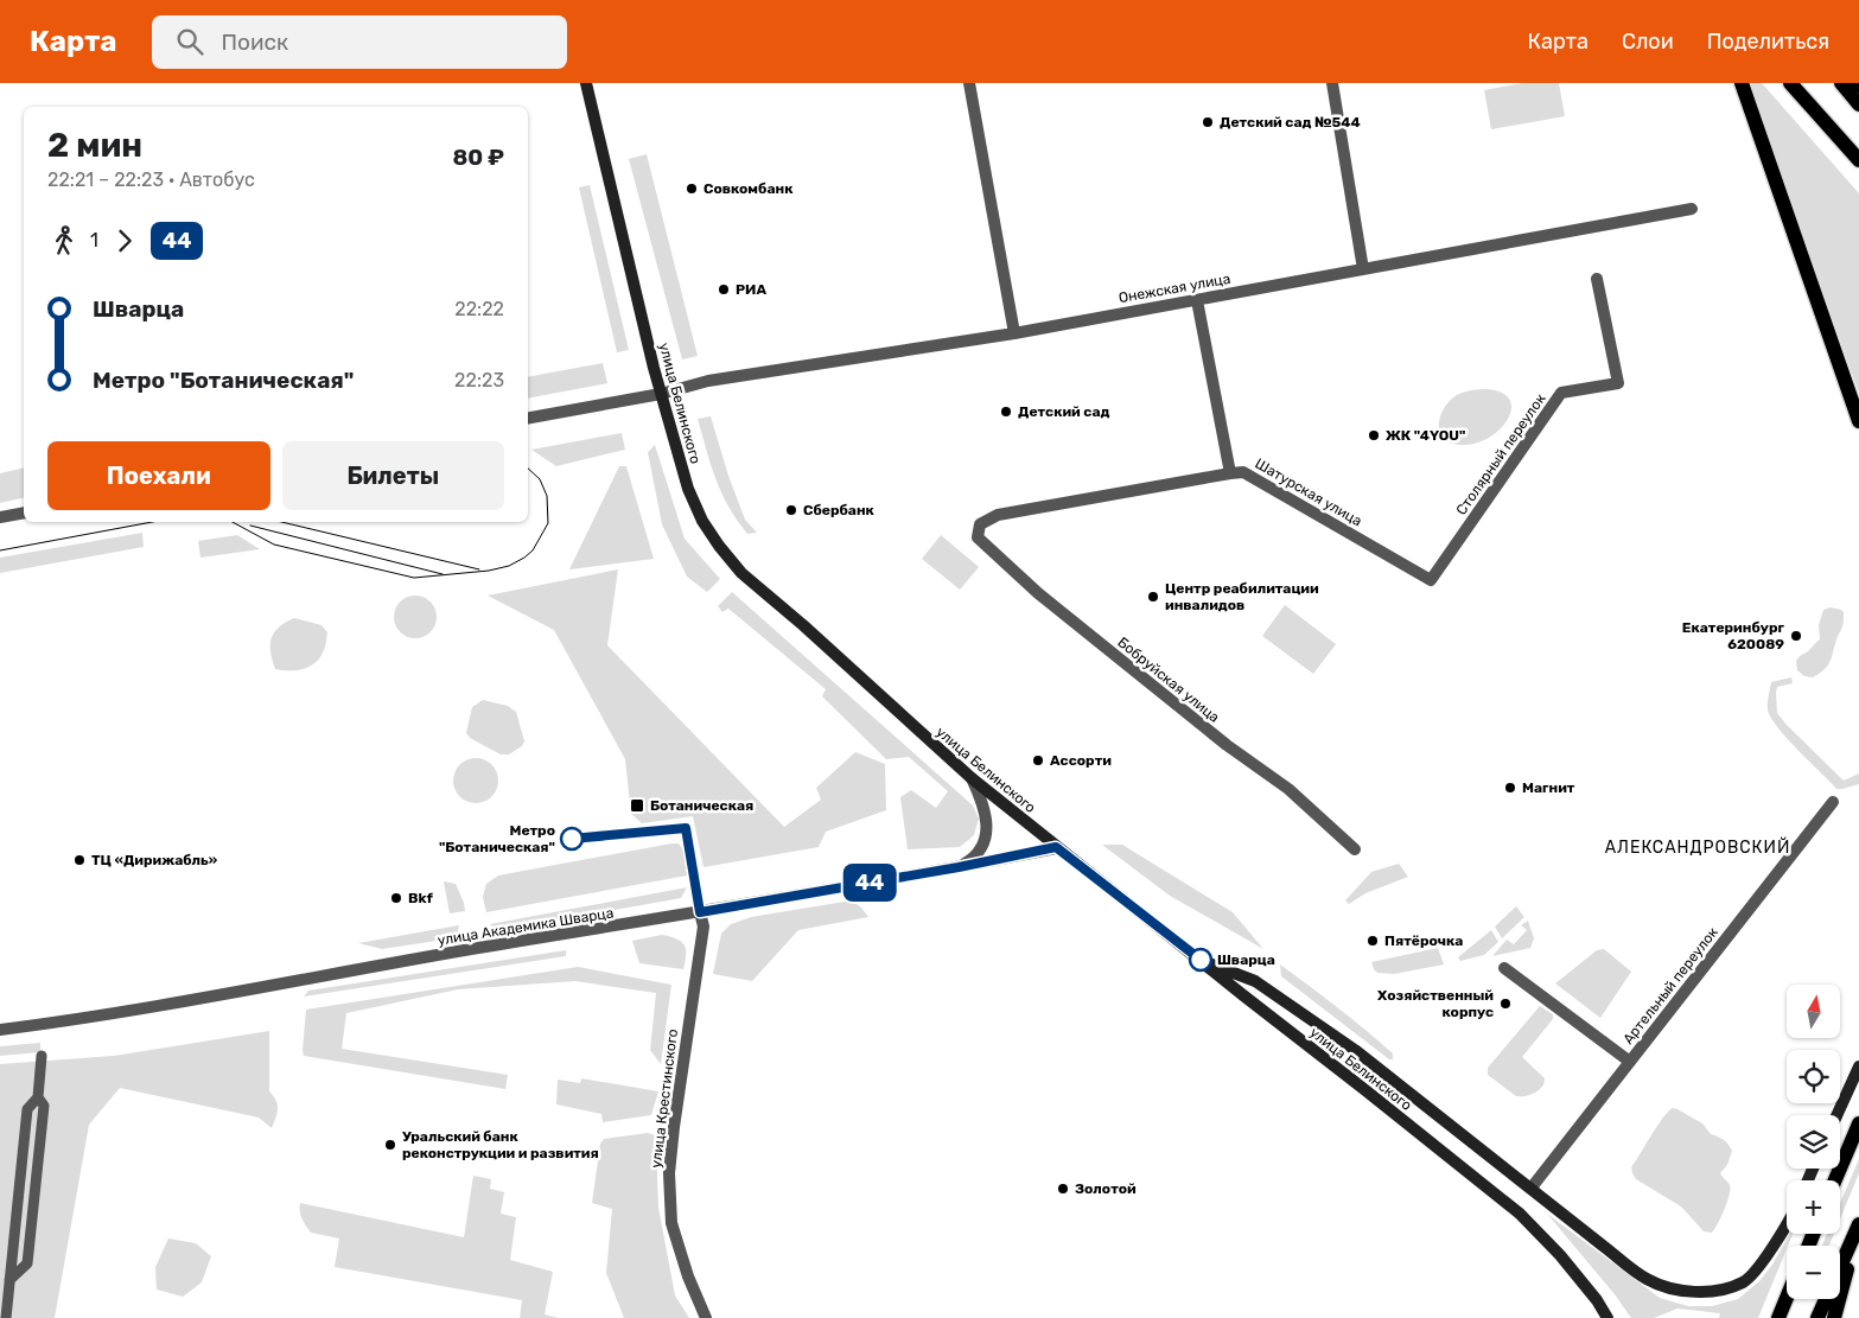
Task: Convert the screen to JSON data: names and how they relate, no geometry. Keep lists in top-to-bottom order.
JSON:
{
  "streets": {
    "main road": ["улица Белинского"],
    "street": [
      "Онежская улица",
      "Столярный переулок",
      "Шатурская улица",
      "Бобруйская улица",
      "улица Академика Шварца",
      "Артельный переулок",
      "улица Крестинского"
    ]
  },
  "crossings": [
    ["Онежская улица", "улица Белинского"],
    ["Онежская улица", "Шатурская улица"],
    ["улица Белинского", "улица Академика Шварца"],
    ["Столярный переулок", "Шатурская улица"],
    ["Шатурская улица", "Бобруйская улица"],
    ["улица Академика Шварца", "улица Крестинского"]
  ],
  "districts": ["АЛЕКСАНДРОВСКИЙ"],
  "places": {
    "other": [
      "Детский сад №544",
      "Совкомбанк",
      "РИА",
      "Детский сад",
      "ЖК \"4YOU\"",
      "Сбербанк",
      "Центр реабилитации инвалидов",
      "Екатеринбург 620089",
      "Ассорти",
      "Магнит",
      "Метро \"Ботаническая\"",
      "ТЦ «Дирижабль»",
      "Bkf",
      "Пятёрочка",
      "Шварца",
      "Хозяйственный корпус",
      "Уральский банк реконструкции и развития",
      "Золотой"
    ],
    "transit": ["Ботаническая"]
  },
  "lines": ["bus line 44"],
  "north": "top",
  "page": {
    "header": "Карта",
    "search": "Поиск",
    "nav": ["Карта", "Слои", "Поделиться"],
    "on_map": "44",
    "heading": ["2 мин", "22:21 – 22:23 · Автобус", "80 ₽"],
    "legs": ["1", "44"],
    "list": [
      {
        "name": "Шварца",
        "value": "22:22"
      },
      {
        "name": "Метро \"Ботаническая\"",
        "value": "22:23"
      }
    ],
    "buttons": ["Поехали", "Билеты"],
    "map_buttons": ["+", "−"]
  }
}
